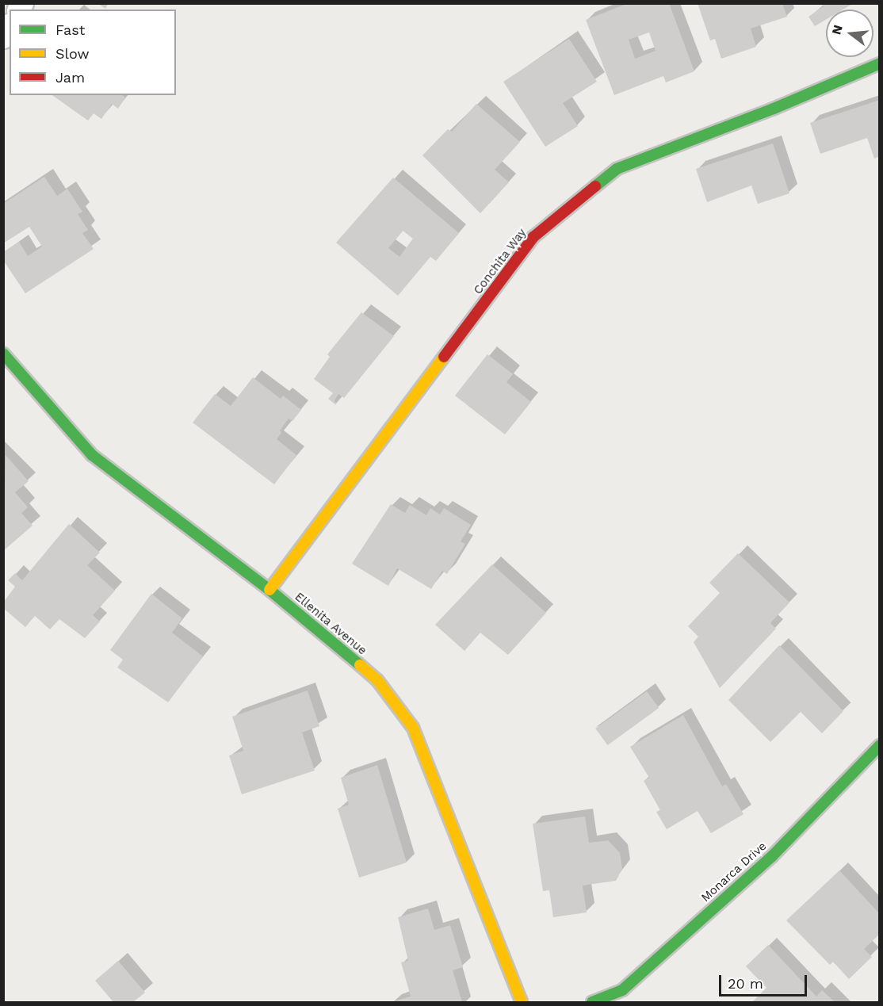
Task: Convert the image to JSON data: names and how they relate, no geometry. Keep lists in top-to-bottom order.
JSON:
{
  "streets": {
    "street": ["Conchita Way", "Ellenita Avenue", "Monarca Drive"]
  },
  "crossings": [
    ["Conchita Way", "Ellenita Avenue"]
  ],
  "legend": ["Fast", "Slow", "Jam"],
  "scale_bar": "20 m",
  "north": "left"
}
